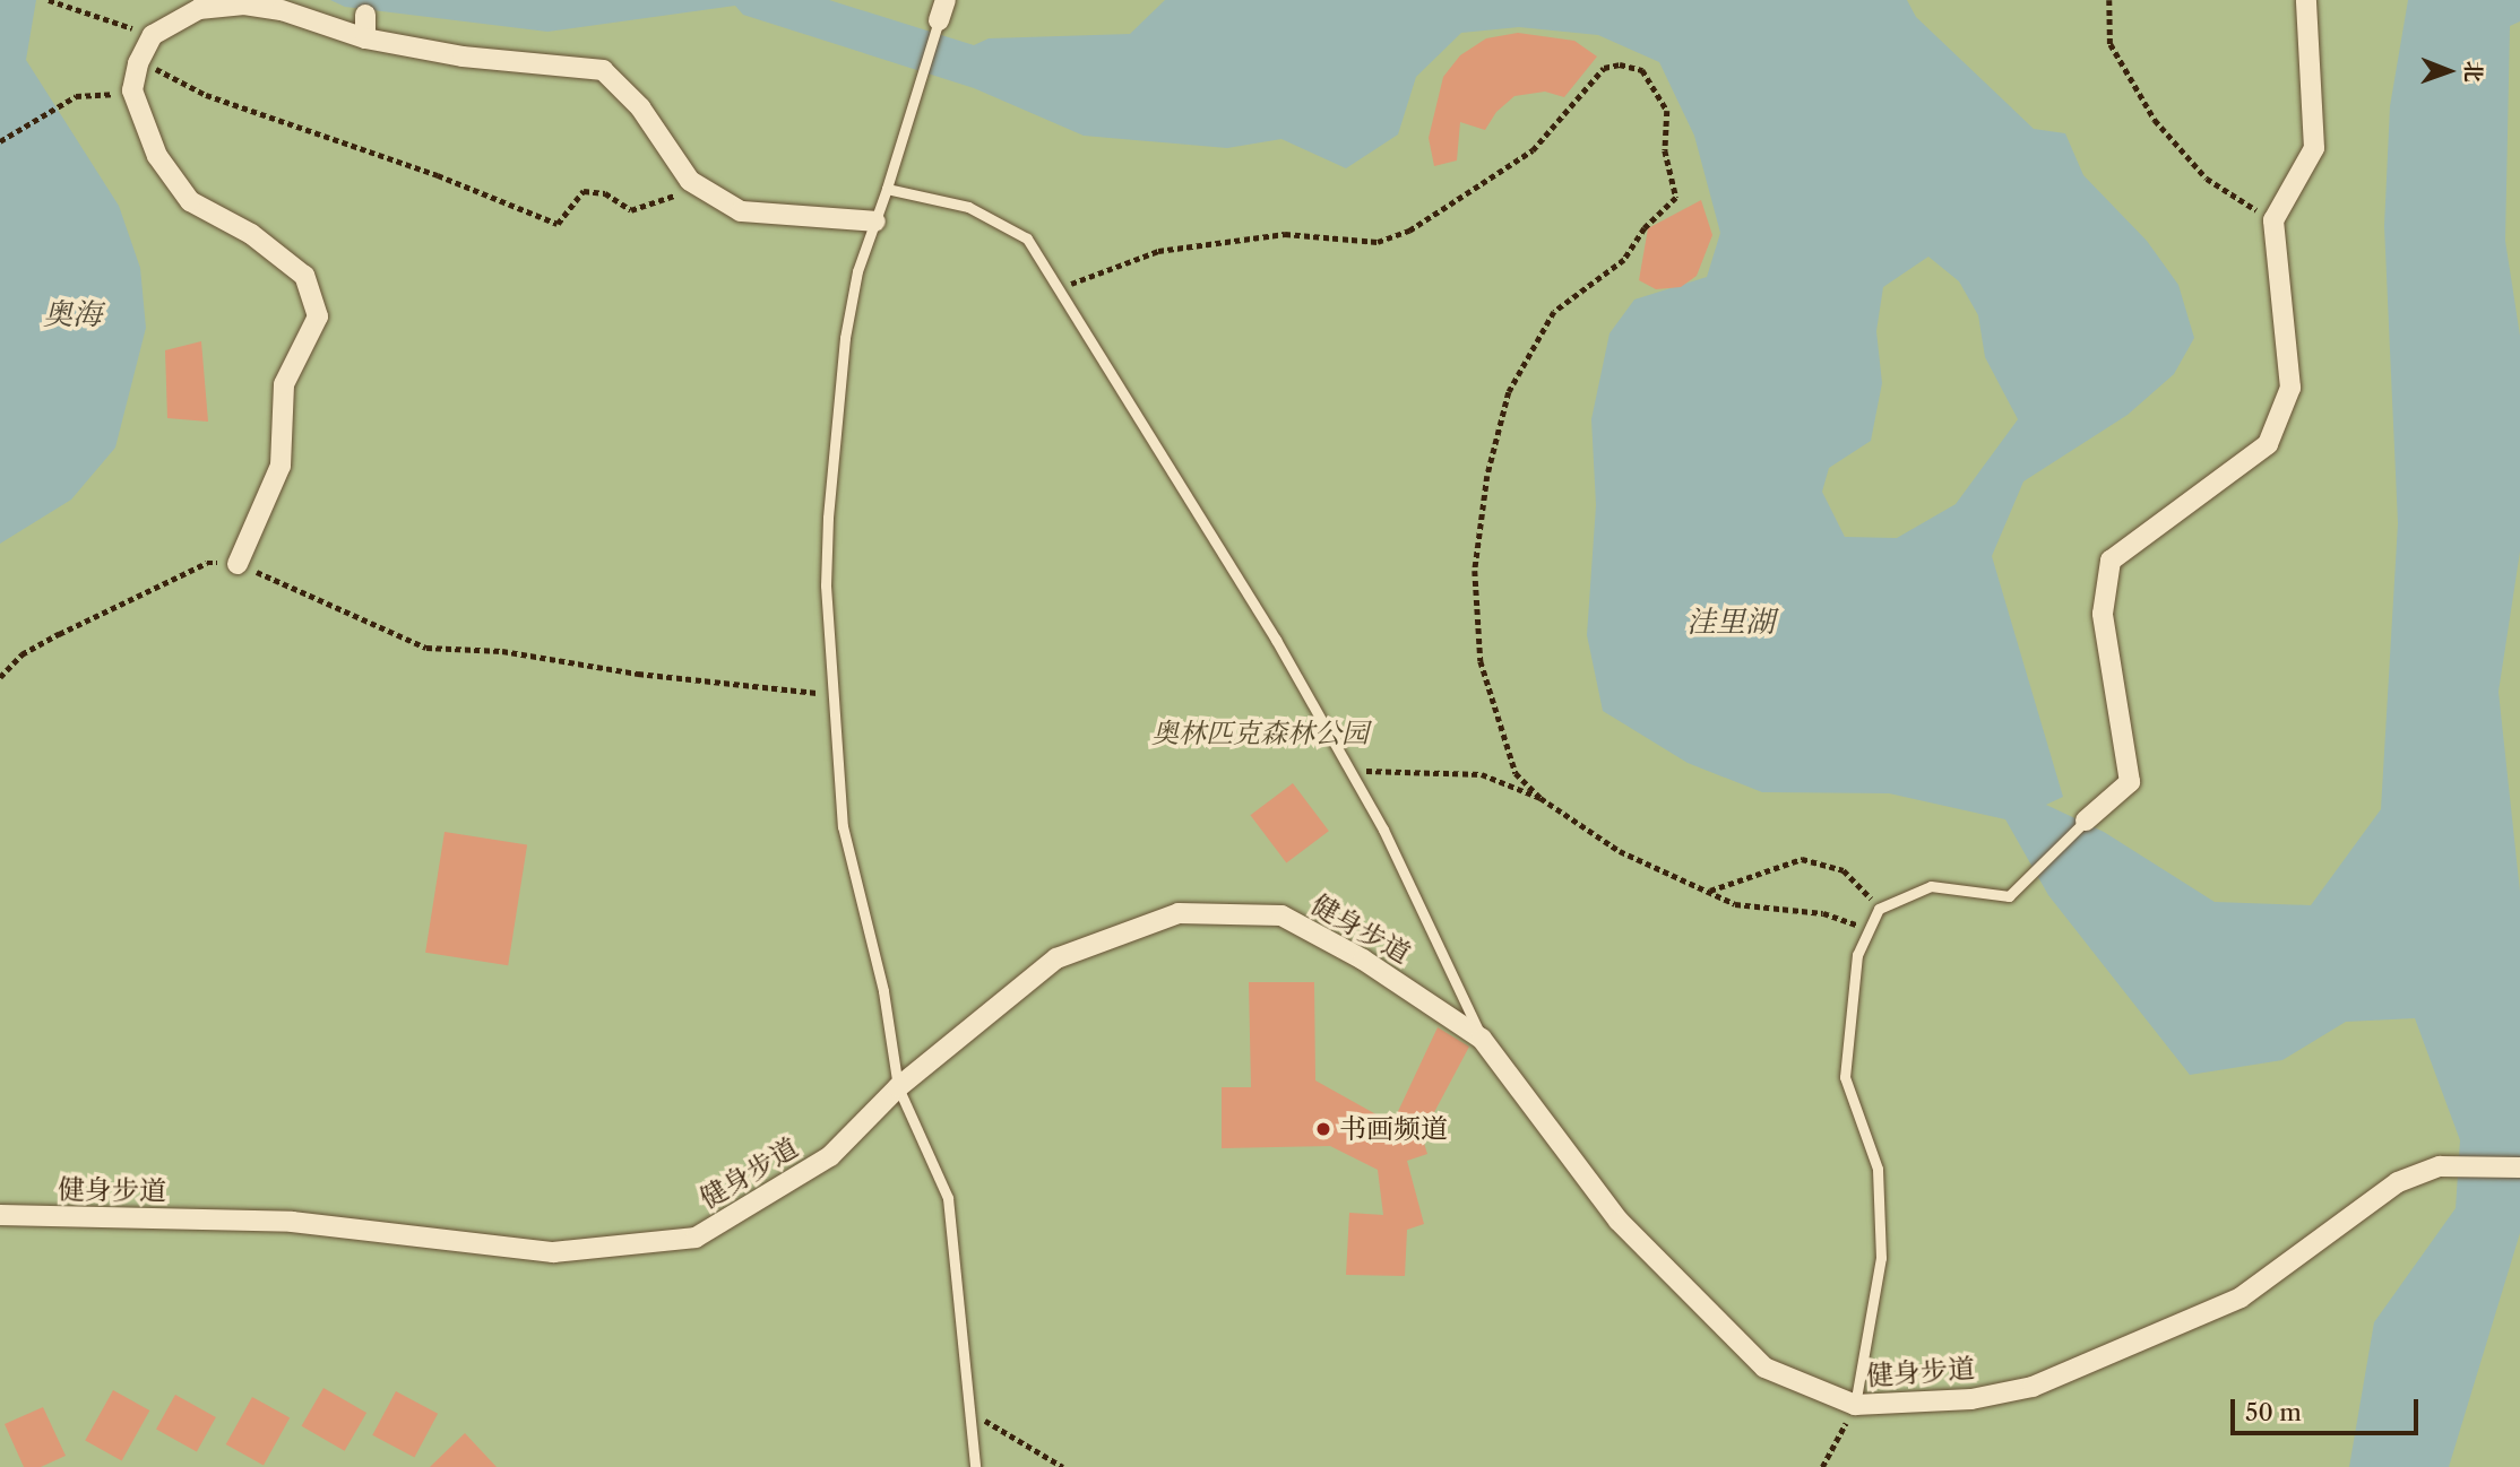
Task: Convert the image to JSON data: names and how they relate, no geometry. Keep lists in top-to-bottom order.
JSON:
{
  "streets": {
    "street": ["健身步道"]
  },
  "water": ["奥海", "洼里湖"],
  "parks": ["奥林匹克森林公园"],
  "places": ["书画频道"],
  "scale_bar": "50 m",
  "north": "right"
}
